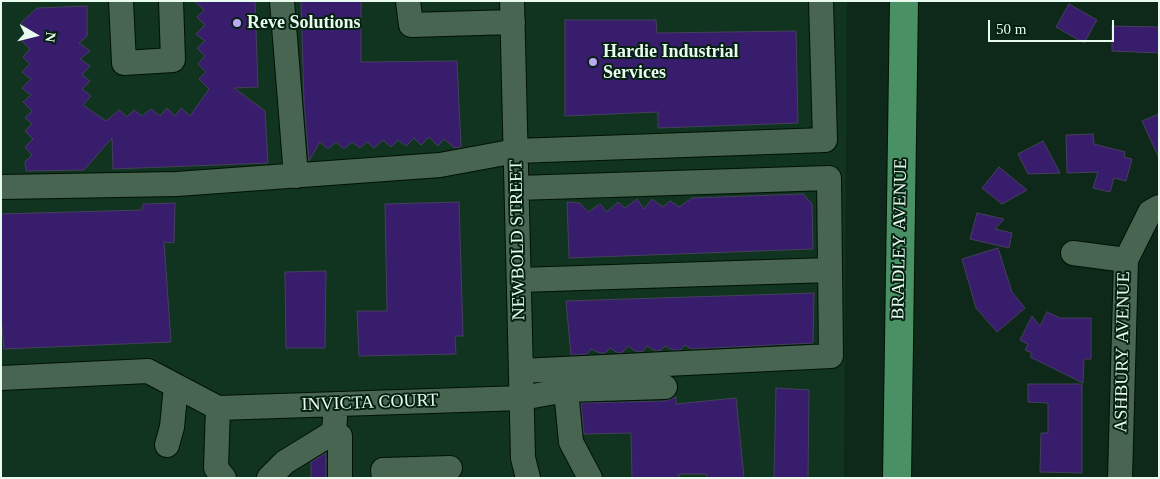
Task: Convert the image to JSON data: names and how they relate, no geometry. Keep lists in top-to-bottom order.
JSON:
{
  "streets": {
    "main road": ["BRADLEY AVENUE"],
    "street": ["NEWBOLD STREET", "ASHBURY AVENUE", "INVICTA COURT"]
  },
  "crossings": [
    ["NEWBOLD STREET", "INVICTA COURT"]
  ],
  "places": ["Reve Solutions", "Hardie Industrial Services"],
  "scale_bar": "50 m",
  "north": "right"
}
